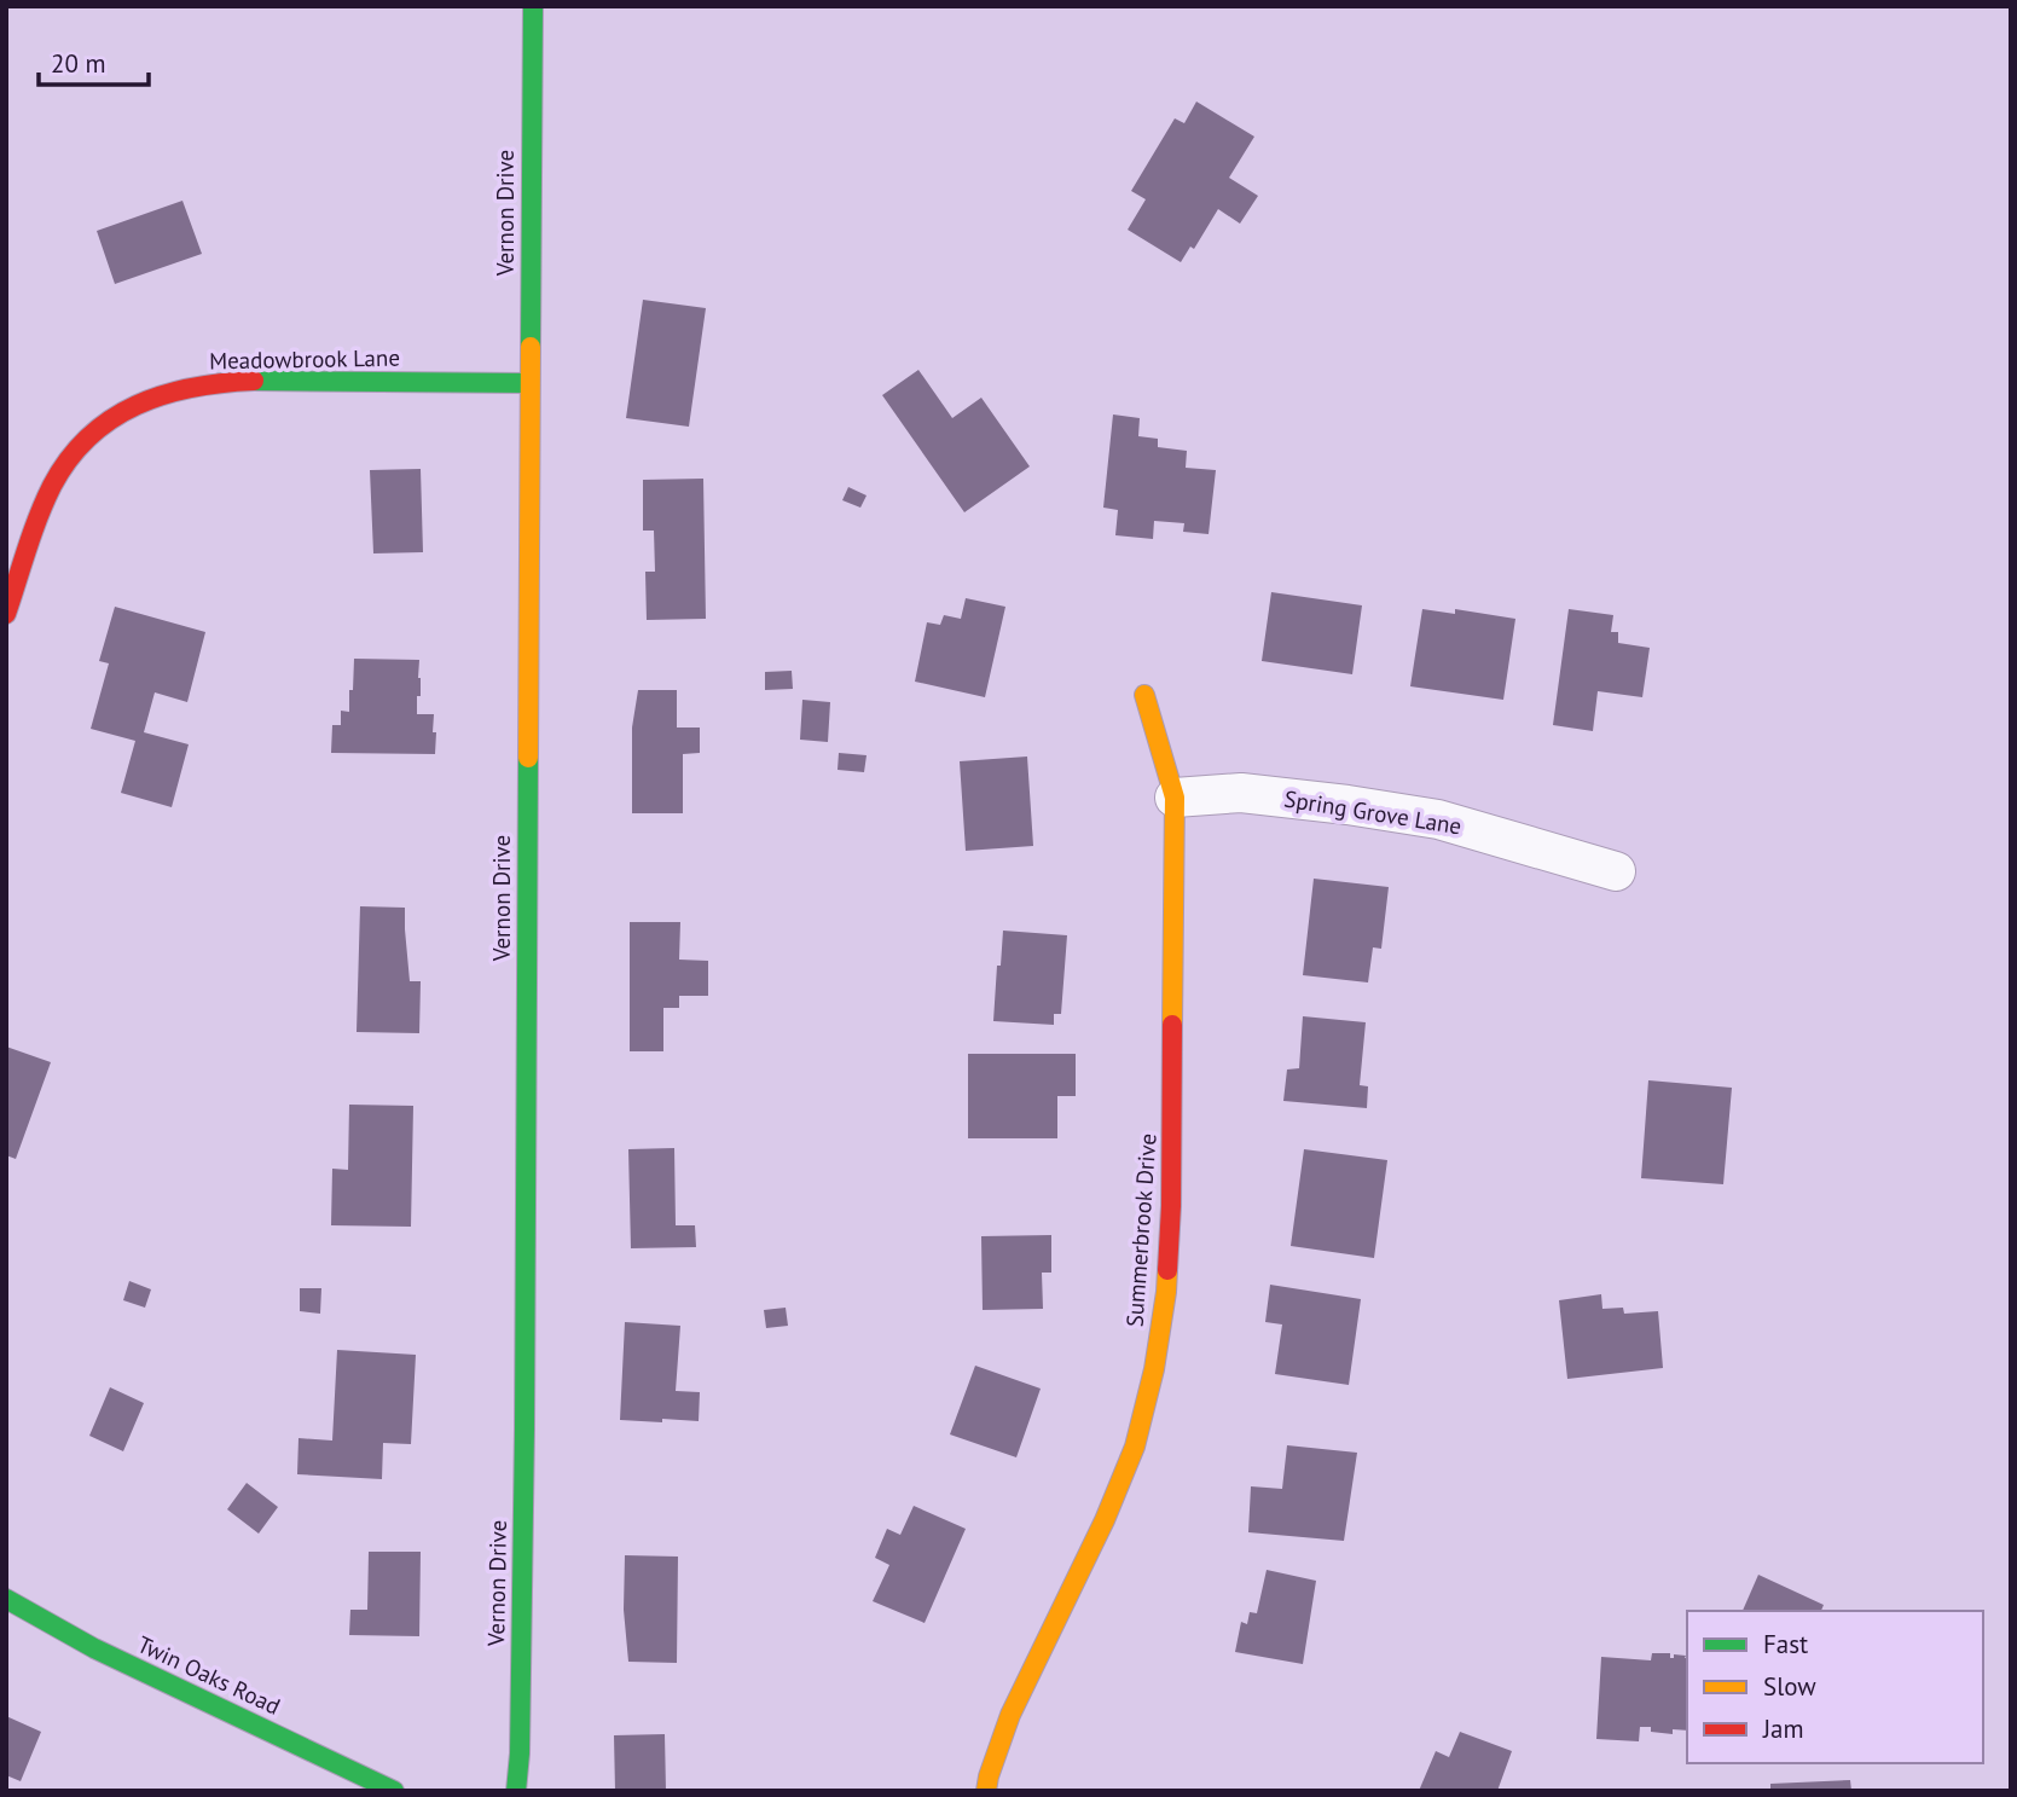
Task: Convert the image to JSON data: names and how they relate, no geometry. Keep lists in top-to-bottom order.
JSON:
{
  "streets": {
    "street": [
      "Vernon Drive",
      "Meadowbrook Lane",
      "Spring Grove Lane",
      "Summerbrook Drive",
      "Twin Oaks Road"
    ]
  },
  "crossings": [
    ["Vernon Drive", "Meadowbrook Lane"],
    ["Spring Grove Lane", "Summerbrook Drive"]
  ],
  "legend": ["Fast", "Slow", "Jam"],
  "scale_bar": "20 m"
}
